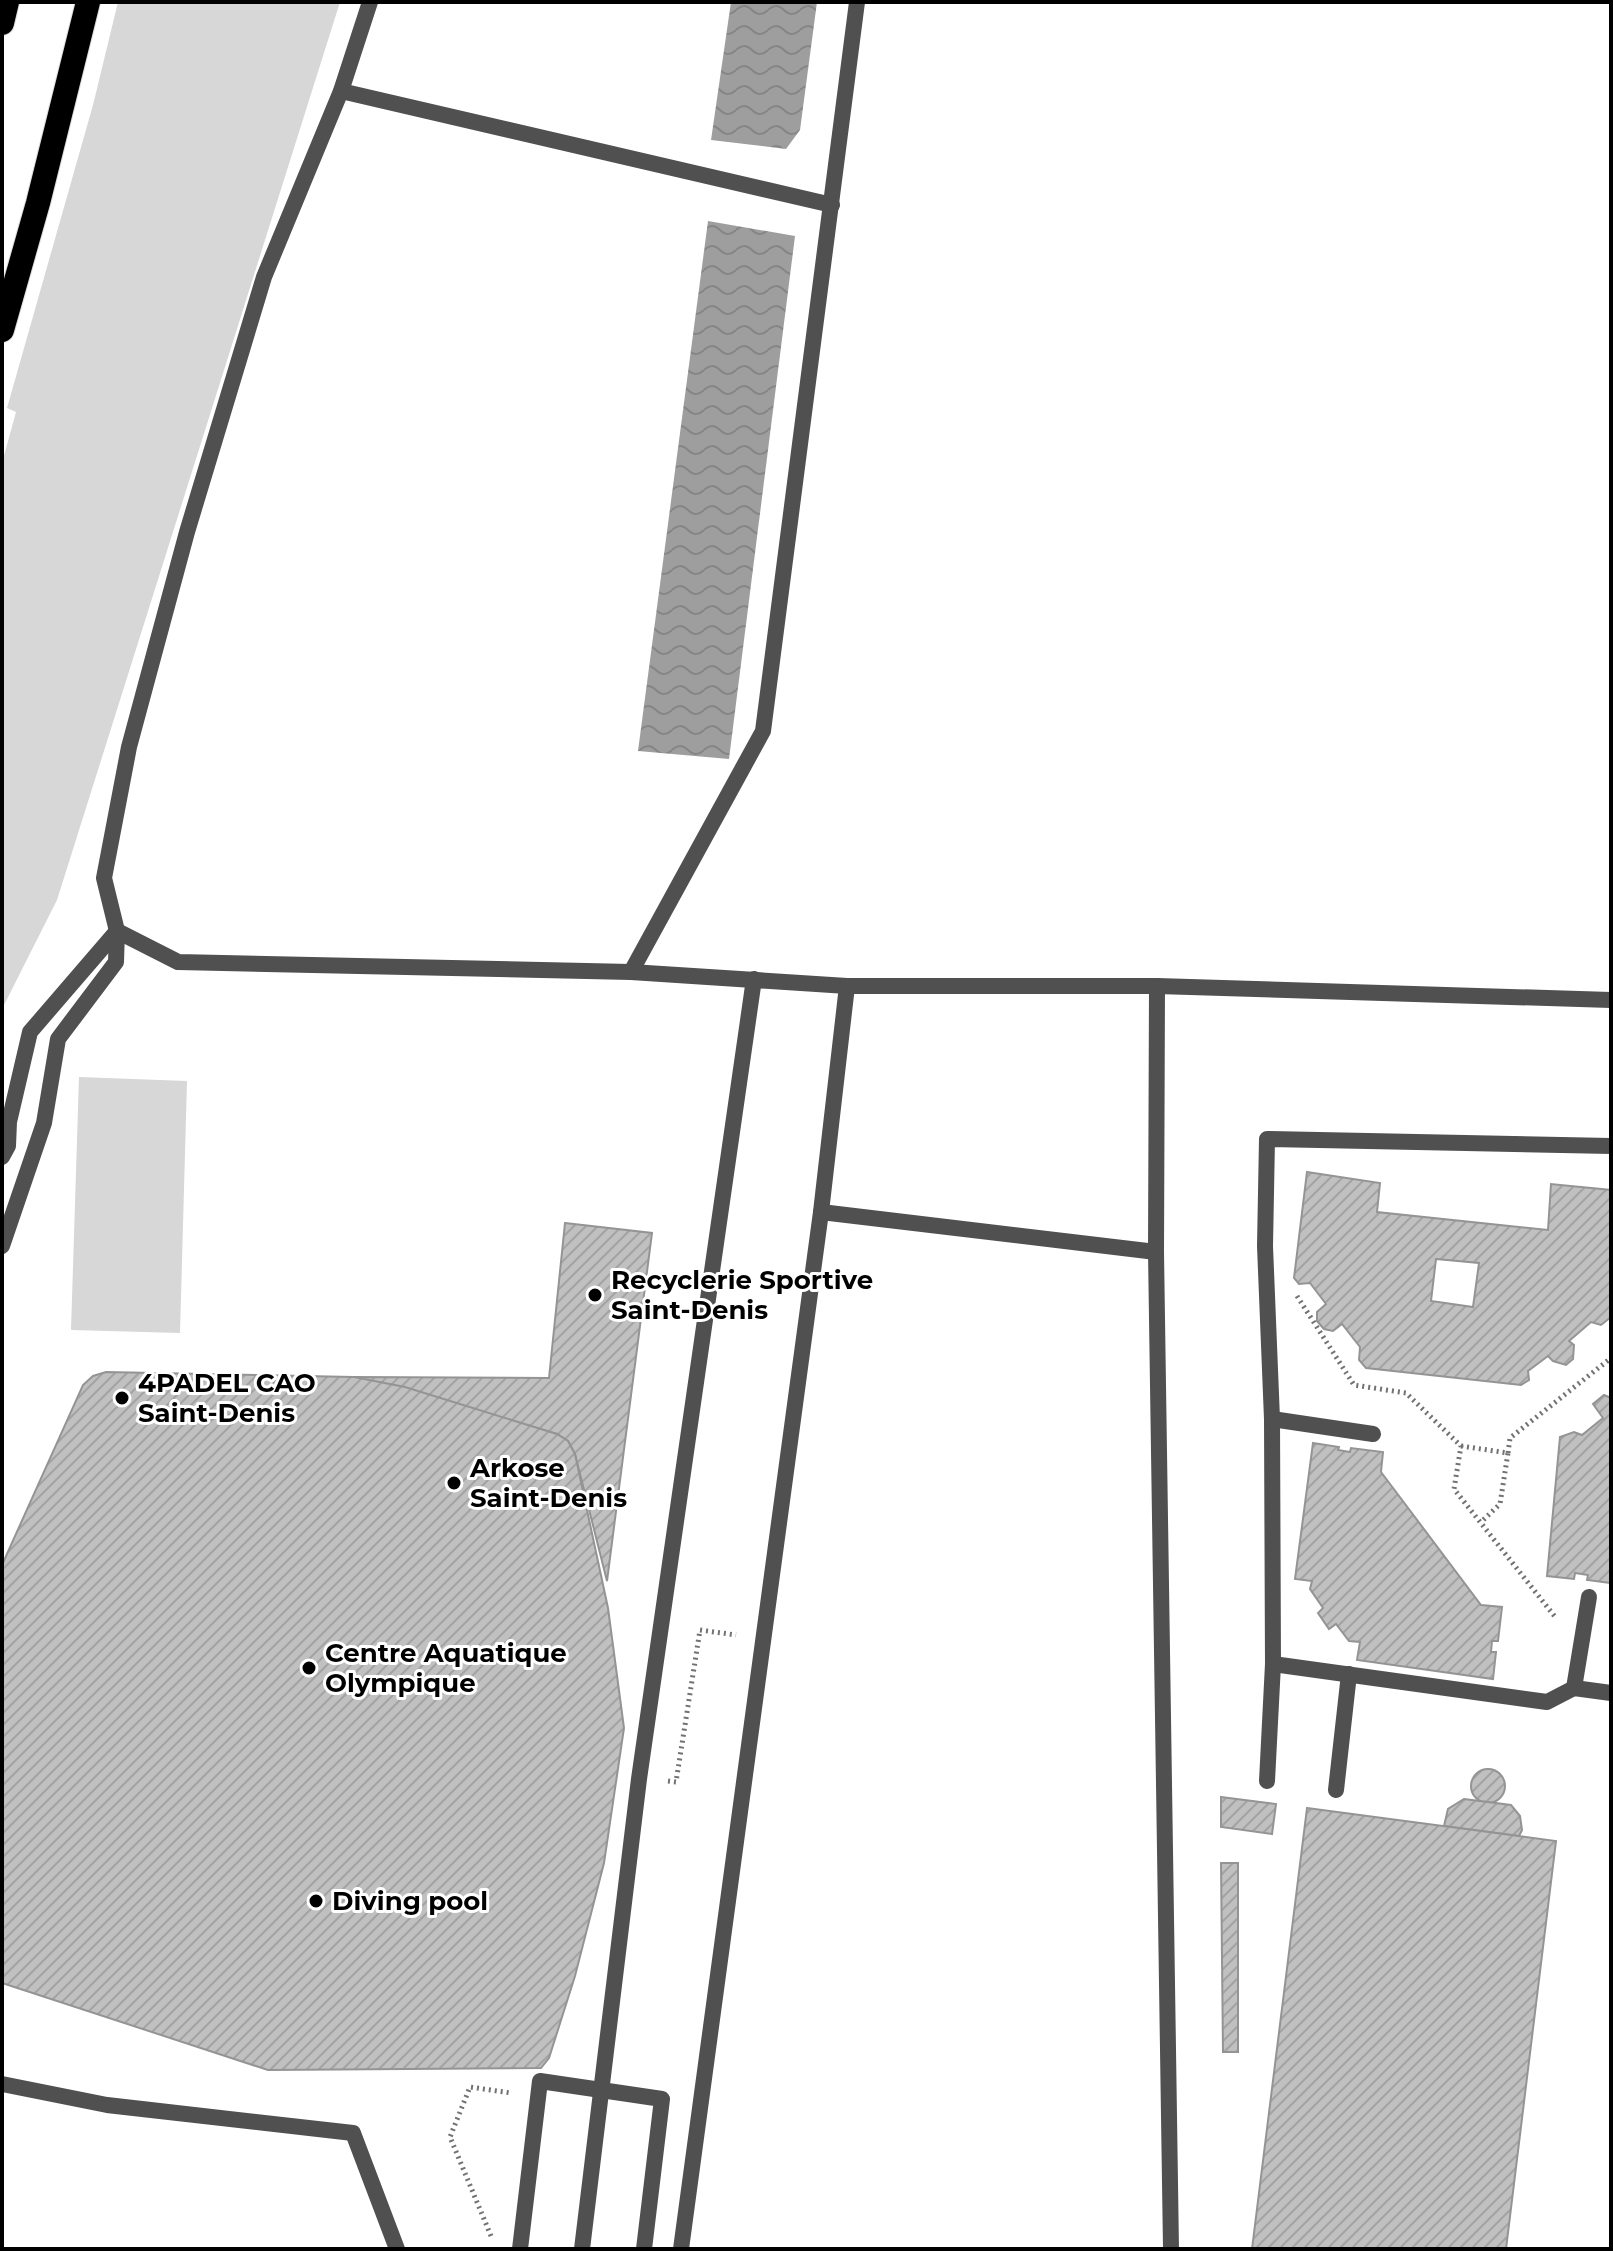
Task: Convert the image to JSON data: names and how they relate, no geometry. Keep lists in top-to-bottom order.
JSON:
{
  "places": [
    "Recyclerie Sportive Saint-Denis",
    "4PADEL CAO Saint-Denis",
    "Arkose Saint-Denis",
    "Centre Aquatique Olympique",
    "Diving pool"
  ]
}
